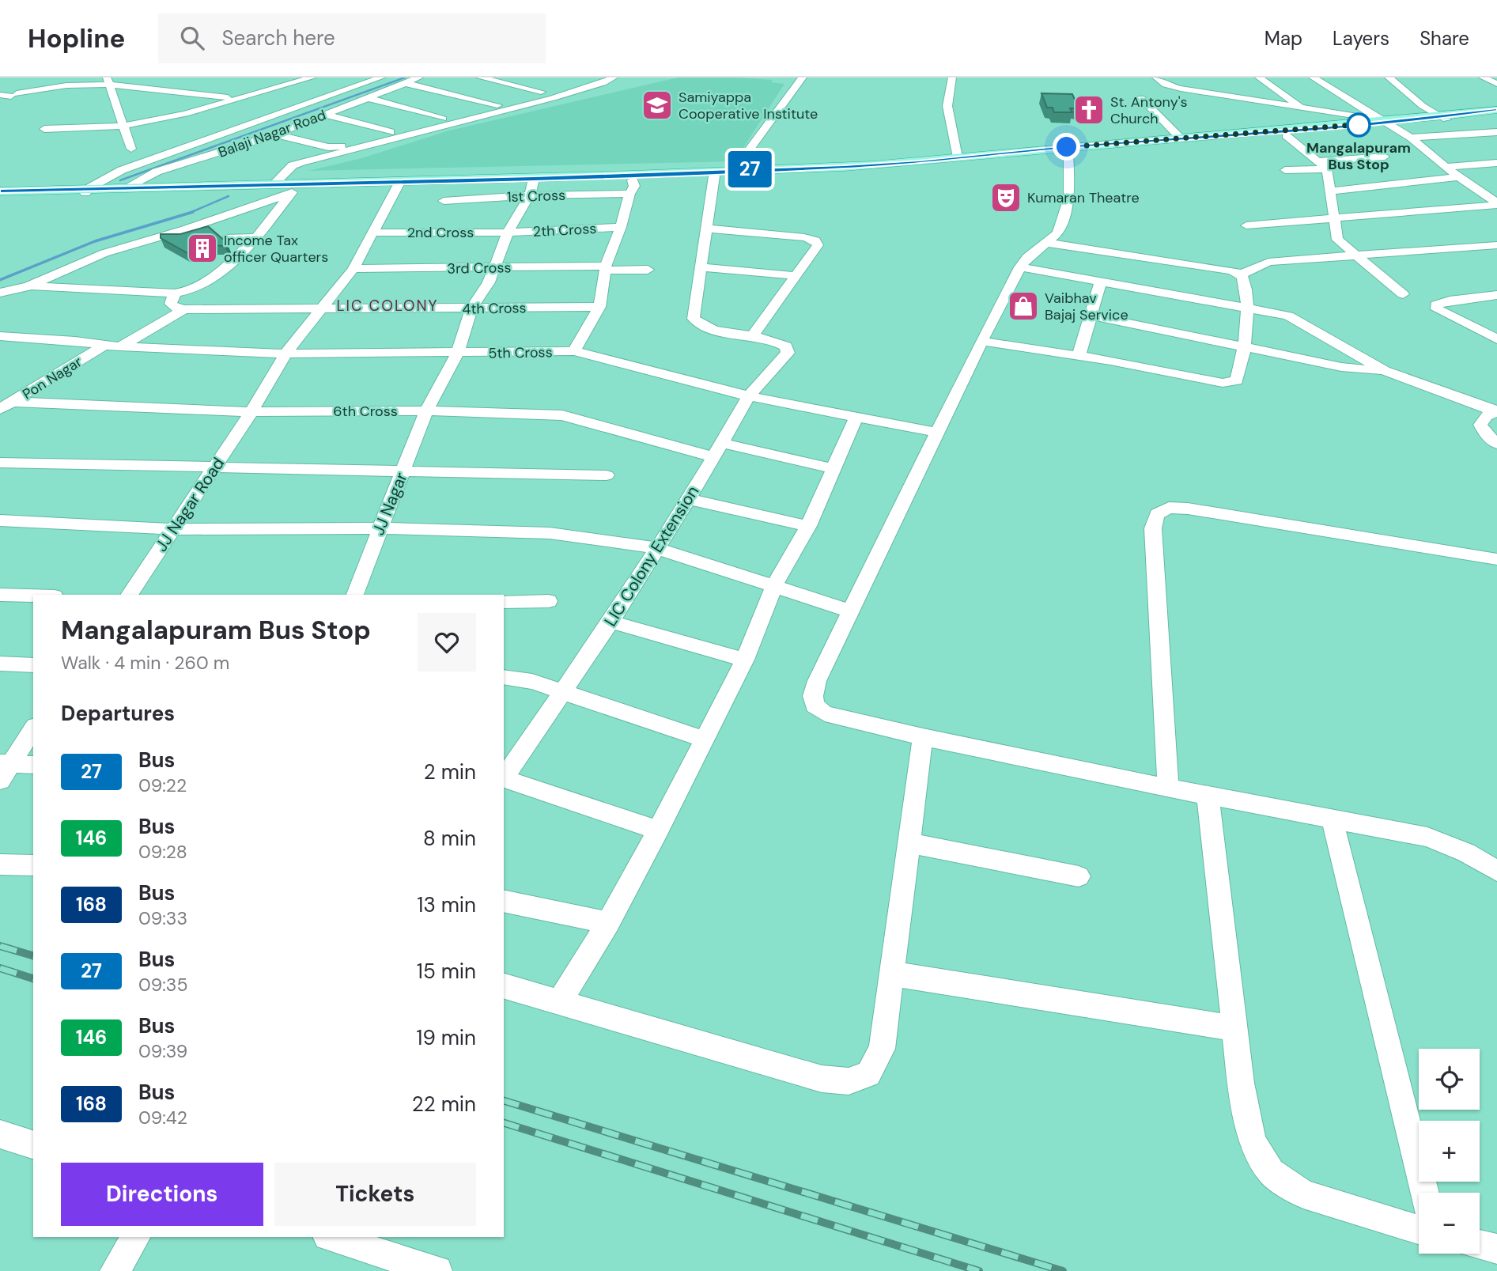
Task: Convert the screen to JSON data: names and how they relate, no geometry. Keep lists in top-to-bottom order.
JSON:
{
  "streets": {
    "street": [
      "Balaji Nagar Road",
      "1st Cross",
      "2th Cross",
      "2nd Cross",
      "3rd Cross",
      "4th Cross",
      "5th Cross",
      "Pon Nagar",
      "6th Cross",
      "JJ Nagar",
      "JJ Nagar Road",
      "LIC Colony Extension"
    ]
  },
  "crossings": [
    ["1st Cross", "JJ Nagar"],
    ["2th Cross", "2nd Cross"],
    ["2th Cross", "JJ Nagar"],
    ["2nd Cross", "JJ Nagar"],
    ["2nd Cross", "JJ Nagar Road"],
    ["3rd Cross", "JJ Nagar"],
    ["3rd Cross", "JJ Nagar Road"],
    ["4th Cross", "JJ Nagar"],
    ["4th Cross", "JJ Nagar Road"],
    ["5th Cross", "Pon Nagar"],
    ["5th Cross", "JJ Nagar"],
    ["5th Cross", "JJ Nagar Road"],
    ["5th Cross", "LIC Colony Extension"],
    ["Pon Nagar", "6th Cross"],
    ["6th Cross", "JJ Nagar"],
    ["6th Cross", "JJ Nagar Road"],
    ["6th Cross", "LIC Colony Extension"]
  ],
  "districts": ["LIC COLONY"],
  "places": {
    "school or university": ["Samiyappa Cooperative Institute"],
    "church": ["St. Antony's Church"],
    "other": ["Mangalapuram Bus Stop"],
    "theatre": ["Kumaran Theatre"],
    "building": ["Income Tax officer Quarters"],
    "shop": ["Vaibhav Bajaj Service"]
  },
  "lines": ["bus line 27"],
  "page": {
    "header": "Hopline",
    "search": "Search here",
    "nav": ["Map", "Layers", "Share"],
    "on_map": "27",
    "heading": [
      ["Mangalapuram Bus Stop", "Walk · 4 min · 260 m"],
      "Departures"
    ],
    "list": [
      {
        "mark": "27",
        "name": "Bus",
        "note": "09:22",
        "value": "2 min"
      },
      {
        "mark": "146",
        "name": "Bus",
        "note": "09:28",
        "value": "8 min"
      },
      {
        "mark": "168",
        "name": "Bus",
        "note": "09:33",
        "value": "13 min"
      },
      {
        "mark": "27",
        "name": "Bus",
        "note": "09:35",
        "value": "15 min"
      },
      {
        "mark": "146",
        "name": "Bus",
        "note": "09:39",
        "value": "19 min"
      },
      {
        "mark": "168",
        "name": "Bus",
        "note": "09:42",
        "value": "22 min"
      }
    ],
    "map_buttons": ["+", "−"],
    "buttons": ["Directions", "Tickets"]
  }
}
